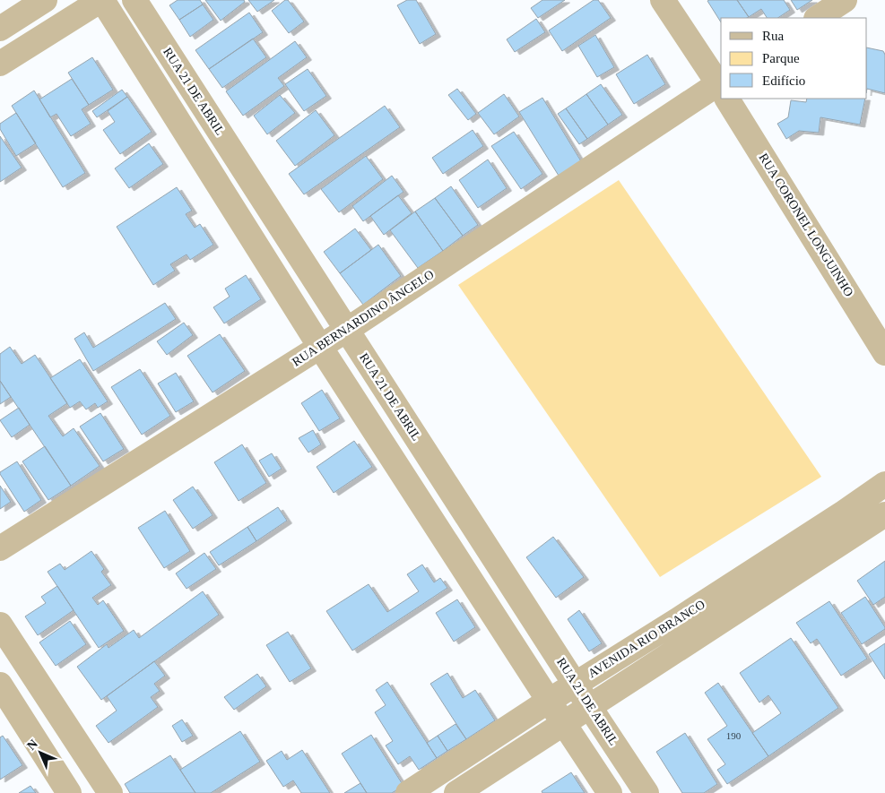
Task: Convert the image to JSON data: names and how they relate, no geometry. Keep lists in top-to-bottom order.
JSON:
{
  "streets": {
    "street": [
      "RUA 21 DE ABRIL",
      "RUA CORONEL LONGUINHO",
      "RUA BERNARDINO ÂNGELO",
      "AVENIDA RIO BRANCO"
    ]
  },
  "crossings": [
    ["RUA 21 DE ABRIL", "RUA BERNARDINO ÂNGELO"],
    ["RUA 21 DE ABRIL", "AVENIDA RIO BRANCO"]
  ],
  "house_numbers": ["190"],
  "legend": ["Rua", "Parque", "Edifício"],
  "north": "top left"
}
